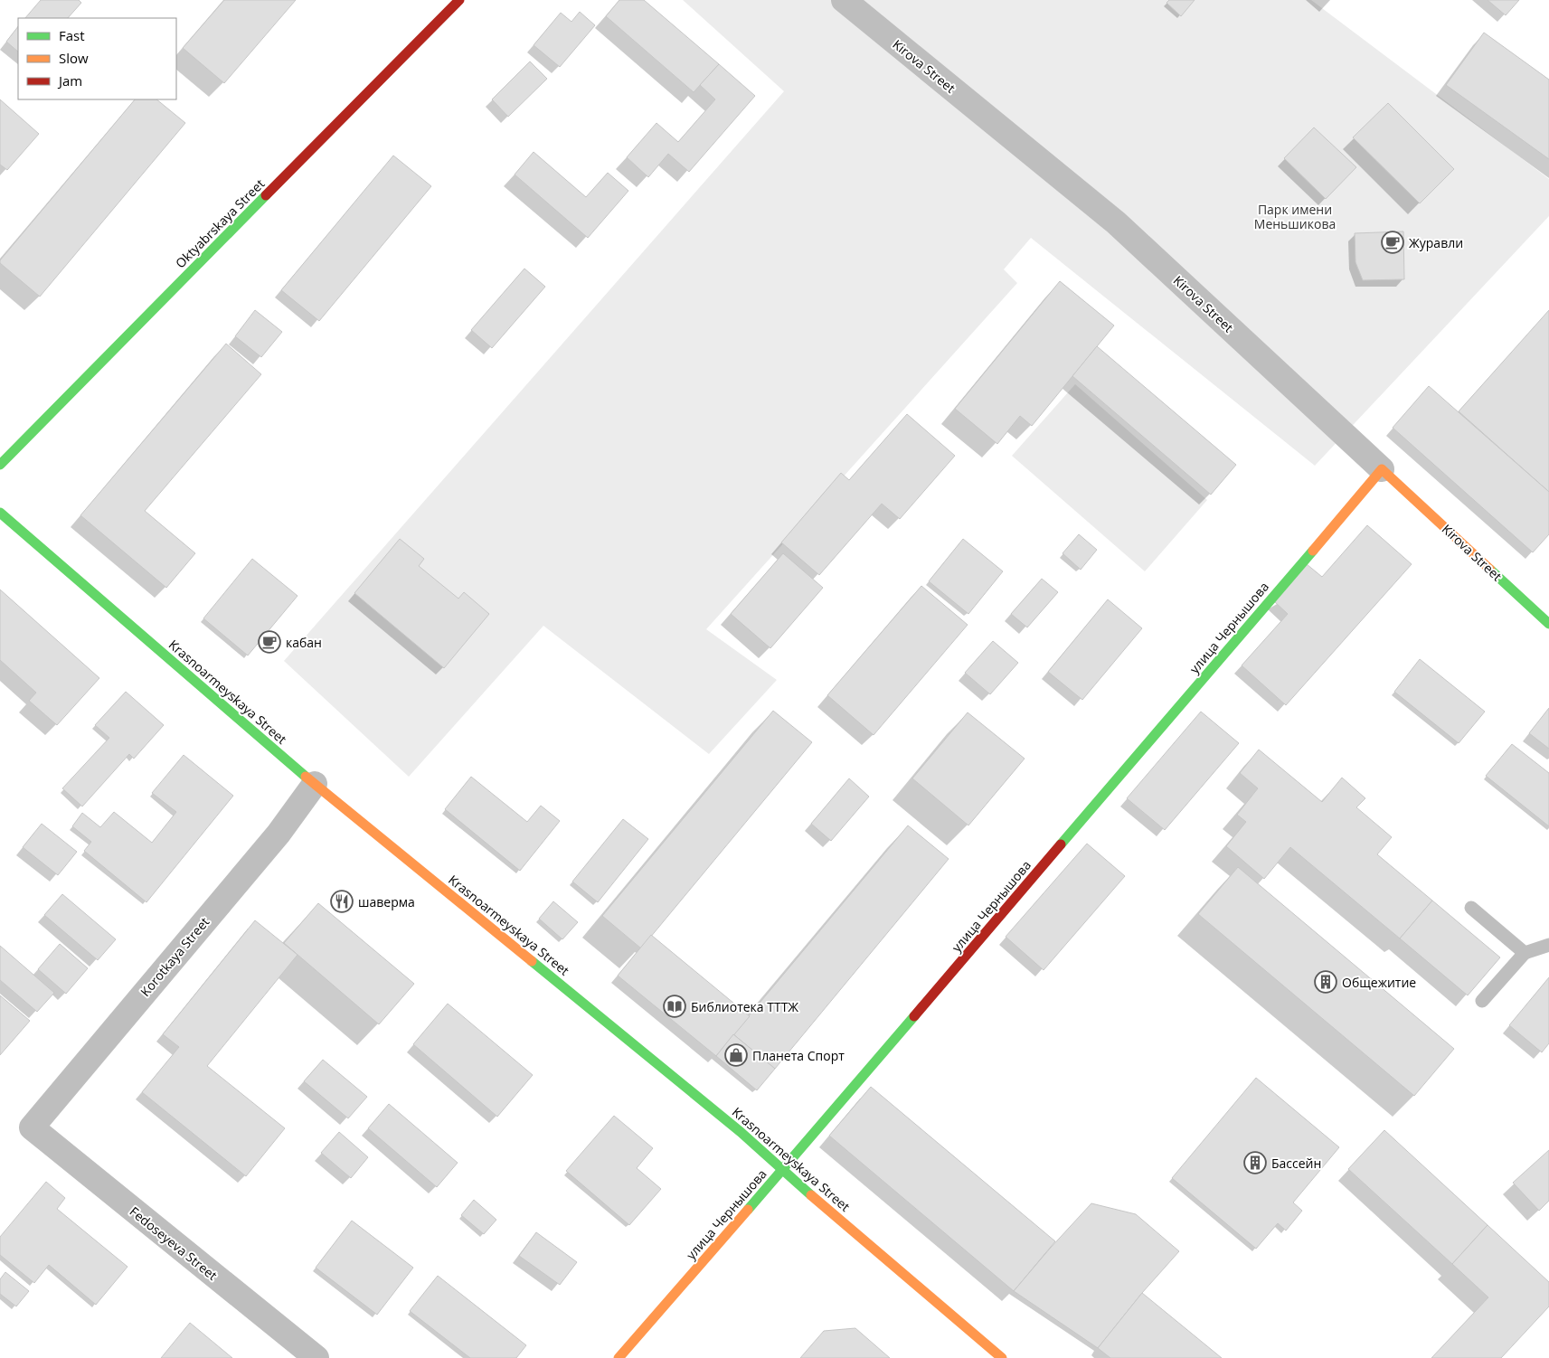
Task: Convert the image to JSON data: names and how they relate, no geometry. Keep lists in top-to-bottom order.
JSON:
{
  "streets": {
    "street": [
      "Kirova Street",
      "Oktyabrskaya Street",
      "улица Чернышова",
      "Krasnoarmeyskaya Street",
      "Korotkaya Street",
      "Fedoseyeva Street"
    ]
  },
  "crossings": [
    ["Kirova Street", "улица Чернышова"],
    ["улица Чернышова", "Krasnoarmeyskaya Street"],
    ["Krasnoarmeyskaya Street", "Korotkaya Street"],
    ["Korotkaya Street", "Fedoseyeva Street"]
  ],
  "parks": ["Парк имени Меньшикова"],
  "places": {
    "cafe": ["Журавли", "кабан"],
    "restaurant": ["шаверма"],
    "building": ["Общежитие", "Бассейн"],
    "library": ["Библиотека ТТТЖ"],
    "shop": ["Планета Спорт"]
  },
  "legend": ["Fast", "Slow", "Jam"]
}
